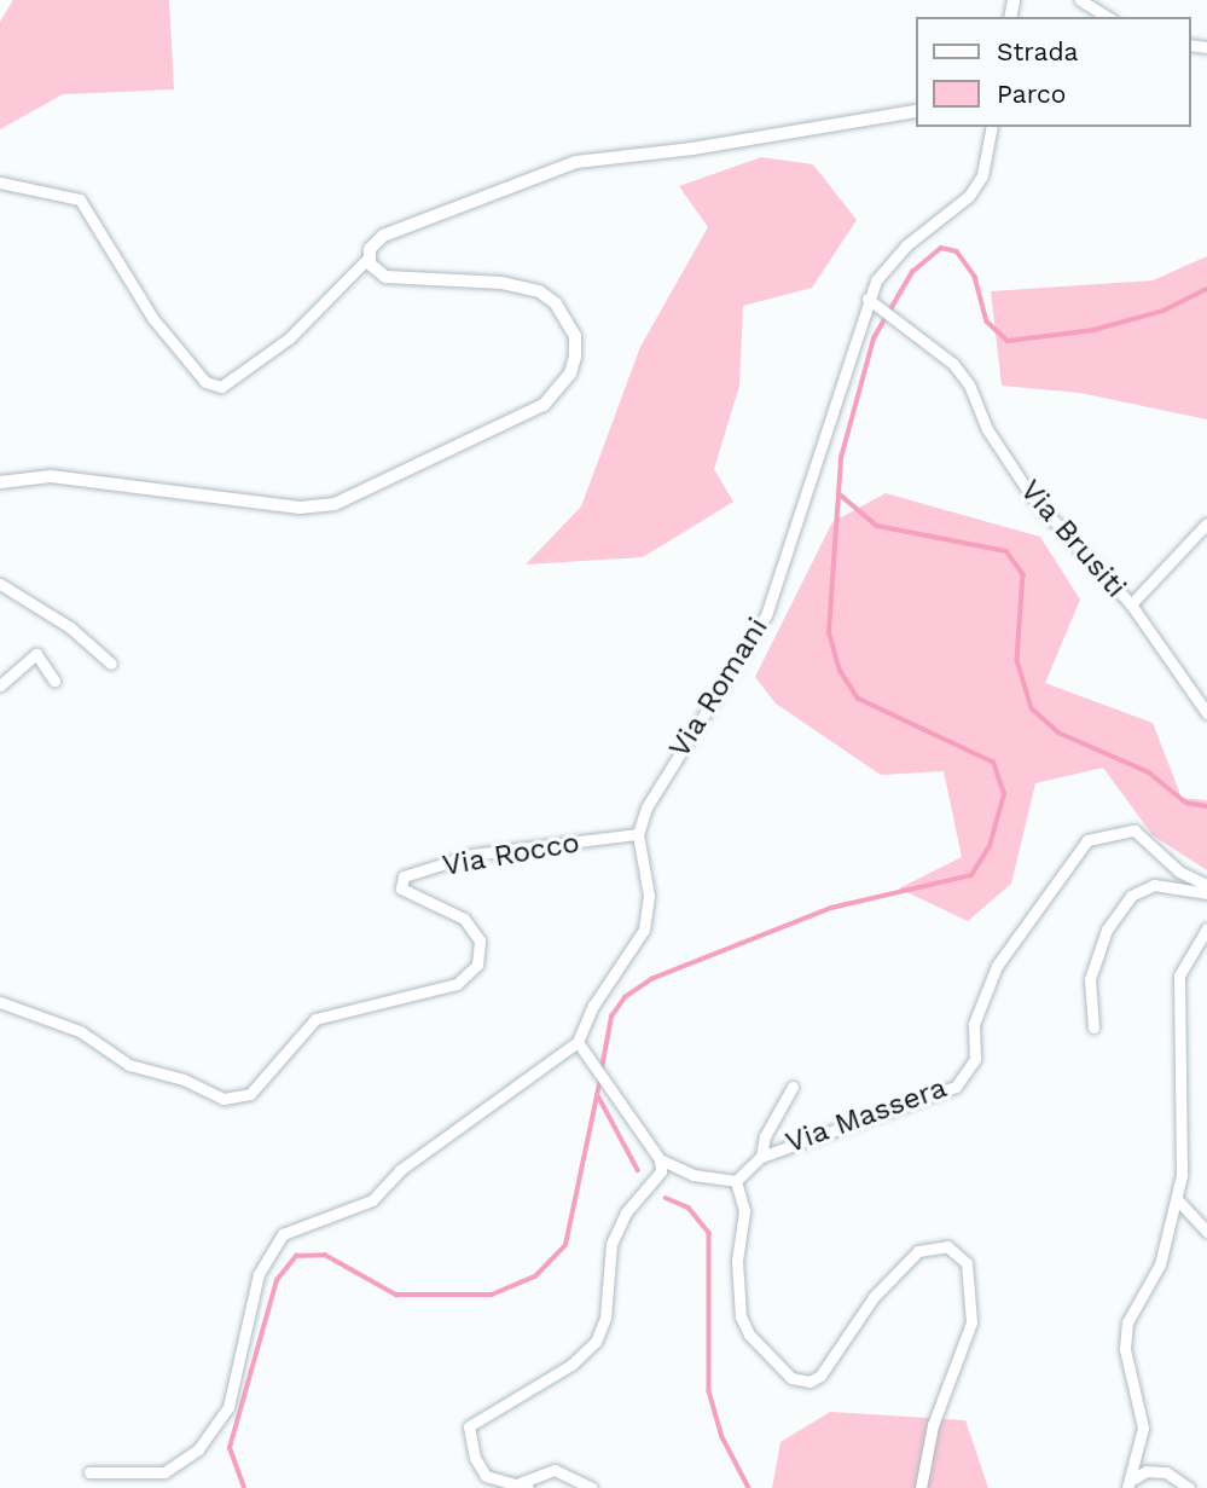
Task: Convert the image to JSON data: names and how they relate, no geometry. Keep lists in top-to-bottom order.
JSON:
{
  "streets": {
    "street": [
      "Via Brusiti",
      "Via Romani",
      "Via Rocco",
      "Via Massera"
    ]
  },
  "crossings": [
    ["Via Brusiti", "Via Romani"],
    ["Via Romani", "Via Rocco"]
  ],
  "legend": ["Strada", "Parco"]
}
